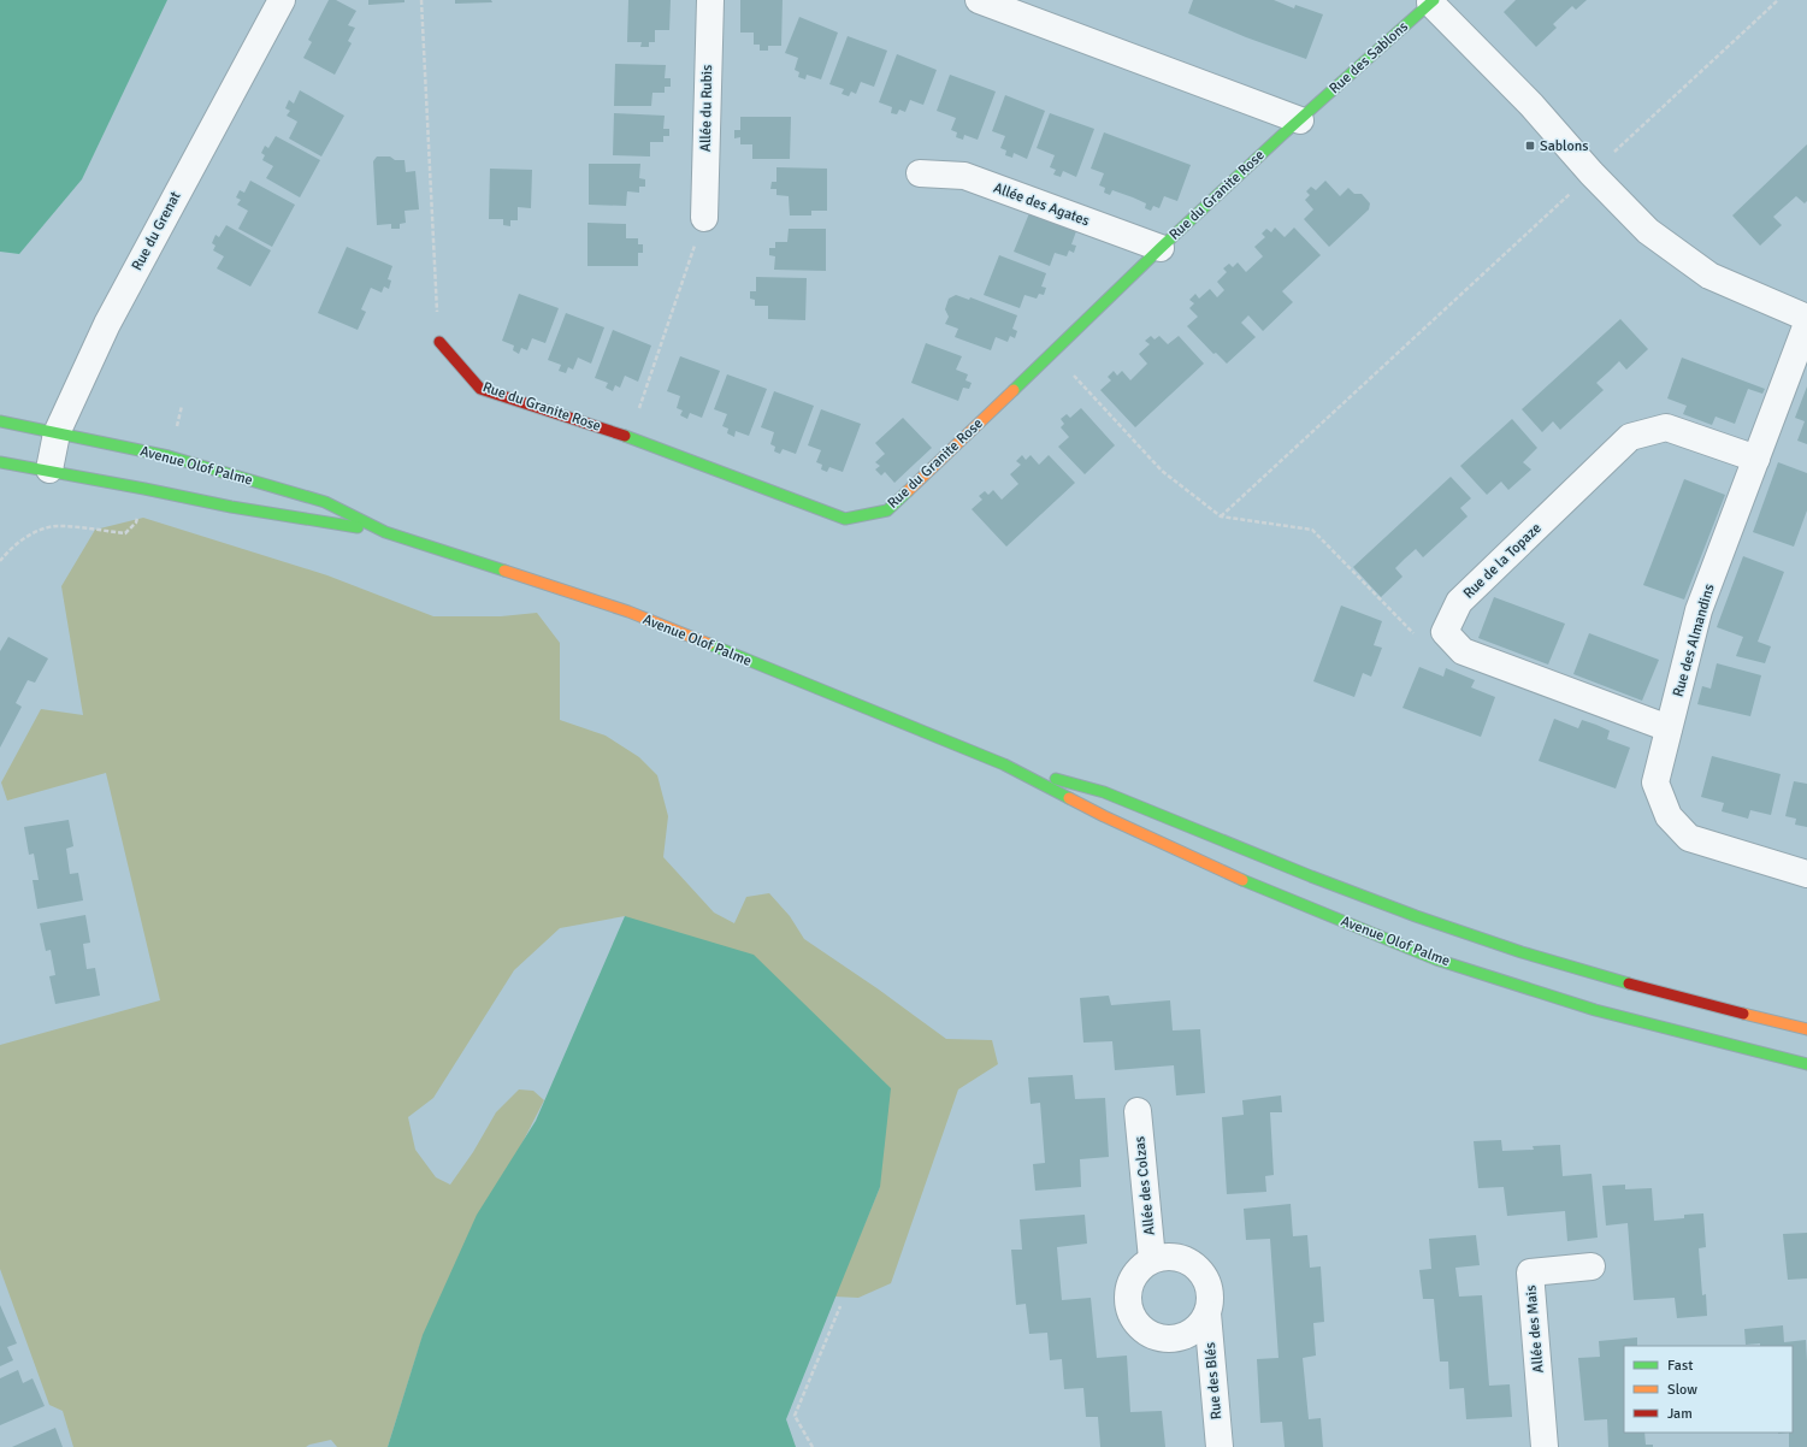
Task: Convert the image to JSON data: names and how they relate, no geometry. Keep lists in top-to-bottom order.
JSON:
{
  "streets": {
    "main road": ["Rue des Sablons", "Rue du Granite Rose", "Avenue Olof Palme"],
    "street": [
      "Allée du Rubis",
      "Allée des Agates",
      "Rue du Grenat",
      "Rue de la Topaze",
      "Rue des Almandins",
      "Allée des Colzas",
      "Allée des Mais",
      "Rue des Blés"
    ]
  },
  "crossings": [
    ["Rue des Sablons", "Rue du Granite Rose"],
    ["Rue du Granite Rose", "Allée des Agates"],
    ["Rue du Grenat", "Avenue Olof Palme"],
    ["Rue de la Topaze", "Rue des Almandins"],
    ["Allée des Colzas", "Rue des Blés"]
  ],
  "places": {
    "transit": ["Sablons"]
  },
  "legend": ["Fast", "Slow", "Jam"]
}
